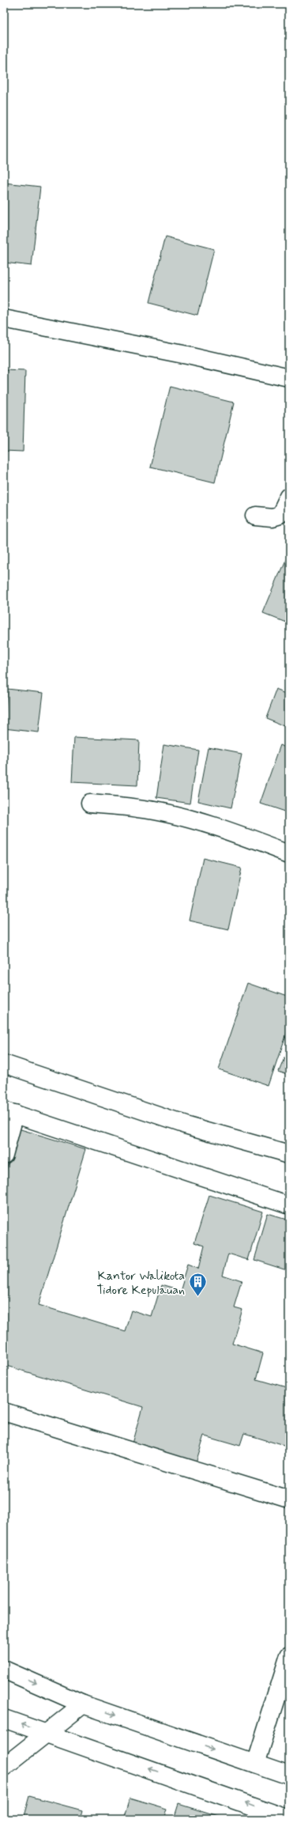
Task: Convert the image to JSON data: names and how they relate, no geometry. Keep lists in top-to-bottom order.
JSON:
{
  "places": {
    "building": ["Kantor Walikota Tidore Kepulauan"]
  }
}
